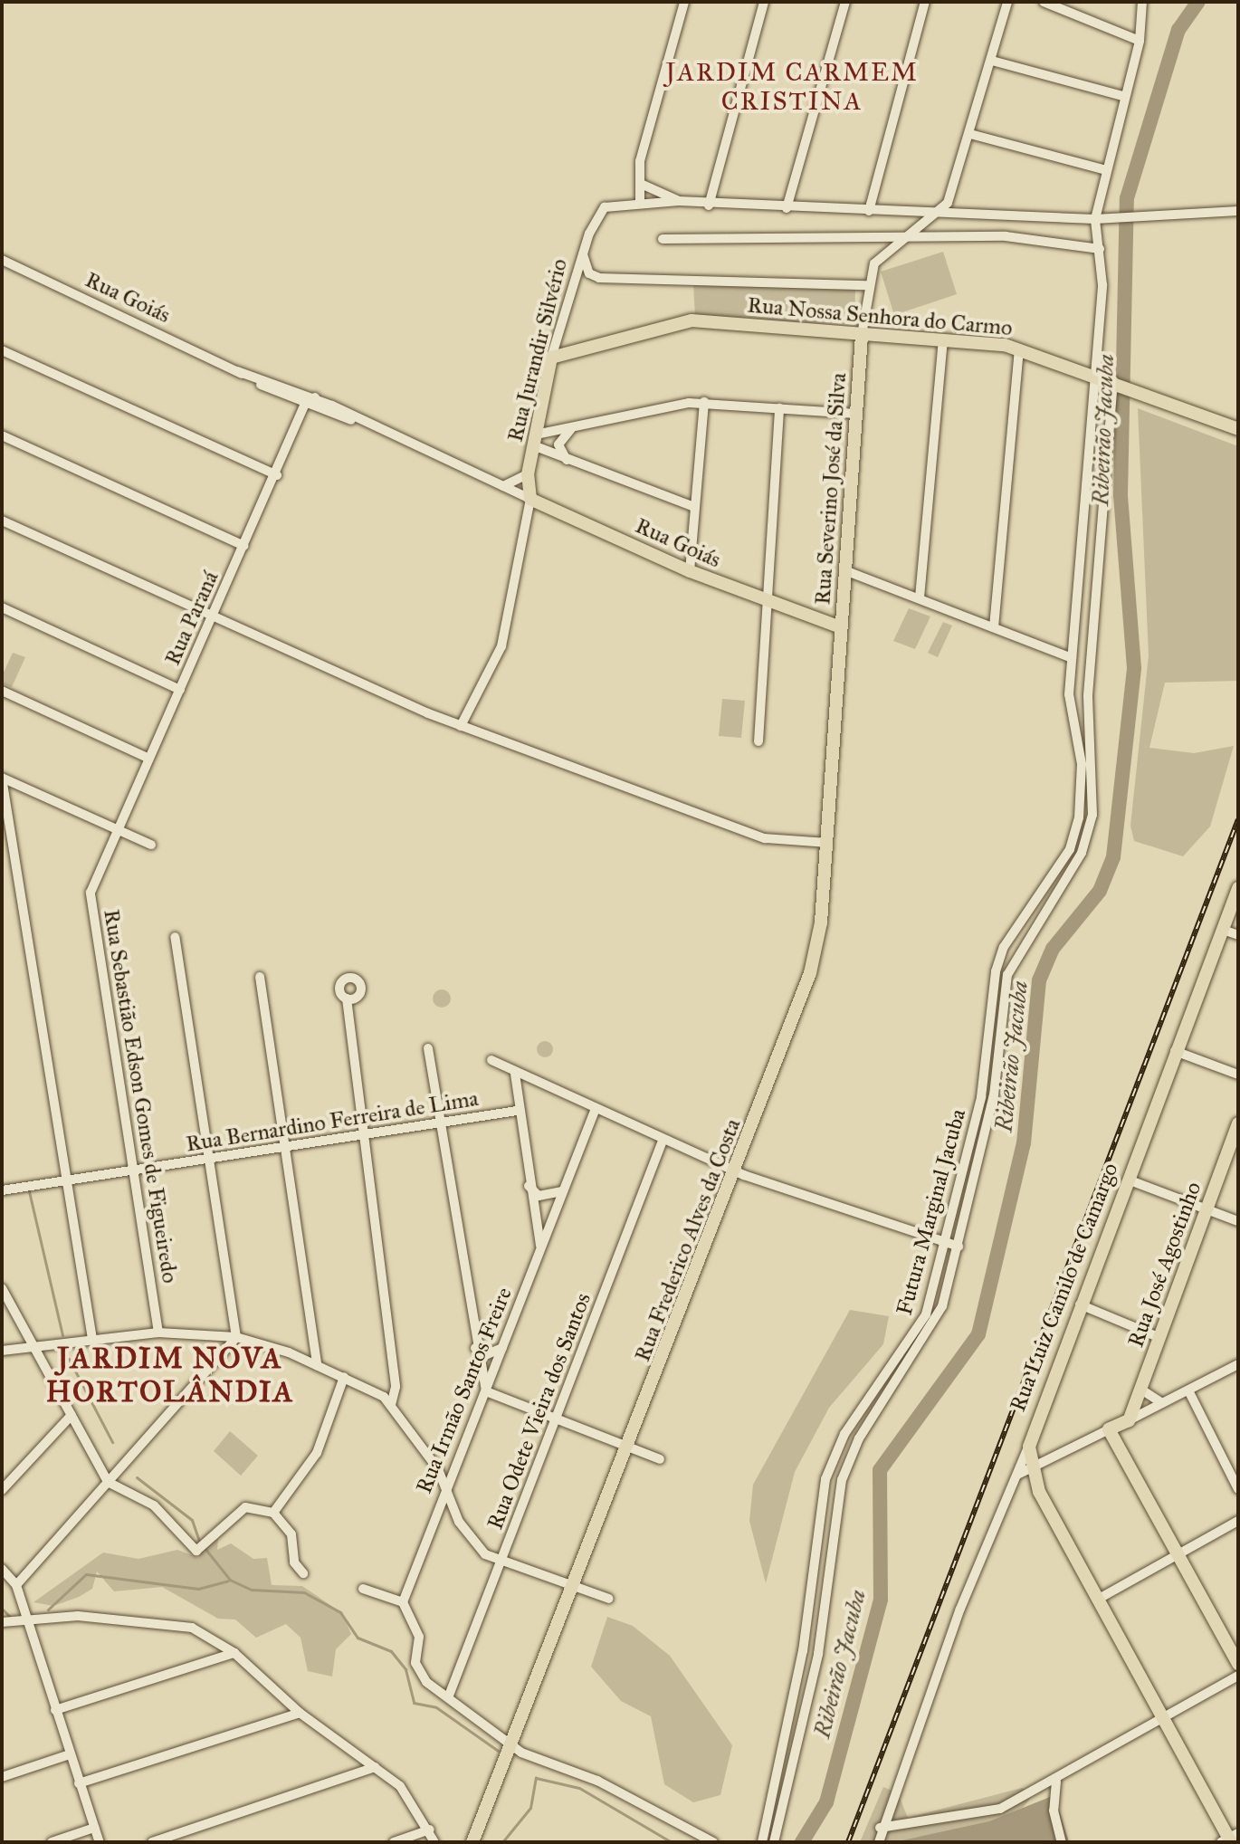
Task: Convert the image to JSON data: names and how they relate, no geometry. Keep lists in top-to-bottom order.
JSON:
{
  "streets": {
    "main road": [
      "Rua Goiás",
      "Rua Nossa Senhora do Carmo",
      "Rua Jurandir Silvério",
      "Rua Severino José da Silva",
      "Rua Frederico Alves da Costa",
      "Rua José Agostinho",
      "Rua Luiz Camilo de Camargo"
    ],
    "street": [
      "Rua Paraná",
      "Rua Sebastião Edson Gomes de Figueiredo",
      "Rua Bernardino Ferreira de Lima",
      "Futura Marginal Jacuba",
      "Rua Irmão Santos Freire",
      "Rua Odete Vieira dos Santos"
    ]
  },
  "crossings": [
    ["Rua Goiás", "Rua Jurandir Silvério"],
    ["Rua Goiás", "Rua Severino José da Silva"],
    ["Rua Goiás", "Rua Paraná"],
    ["Rua Goiás", "Rua Frederico Alves da Costa"],
    ["Rua Nossa Senhora do Carmo", "Rua Jurandir Silvério"],
    ["Rua Nossa Senhora do Carmo", "Rua Severino José da Silva"],
    ["Rua Nossa Senhora do Carmo", "Futura Marginal Jacuba"],
    ["Rua Severino José da Silva", "Rua Frederico Alves da Costa"],
    ["Rua Paraná", "Rua Sebastião Edson Gomes de Figueiredo"],
    ["Rua Sebastião Edson Gomes de Figueiredo", "Rua Bernardino Ferreira de Lima"]
  ],
  "districts": ["JARDIM CARMEM CRISTINA", "JARDIM NOVA HORTOLÂNDIA"],
  "water": ["Ribeirão Jacuba"]
}
